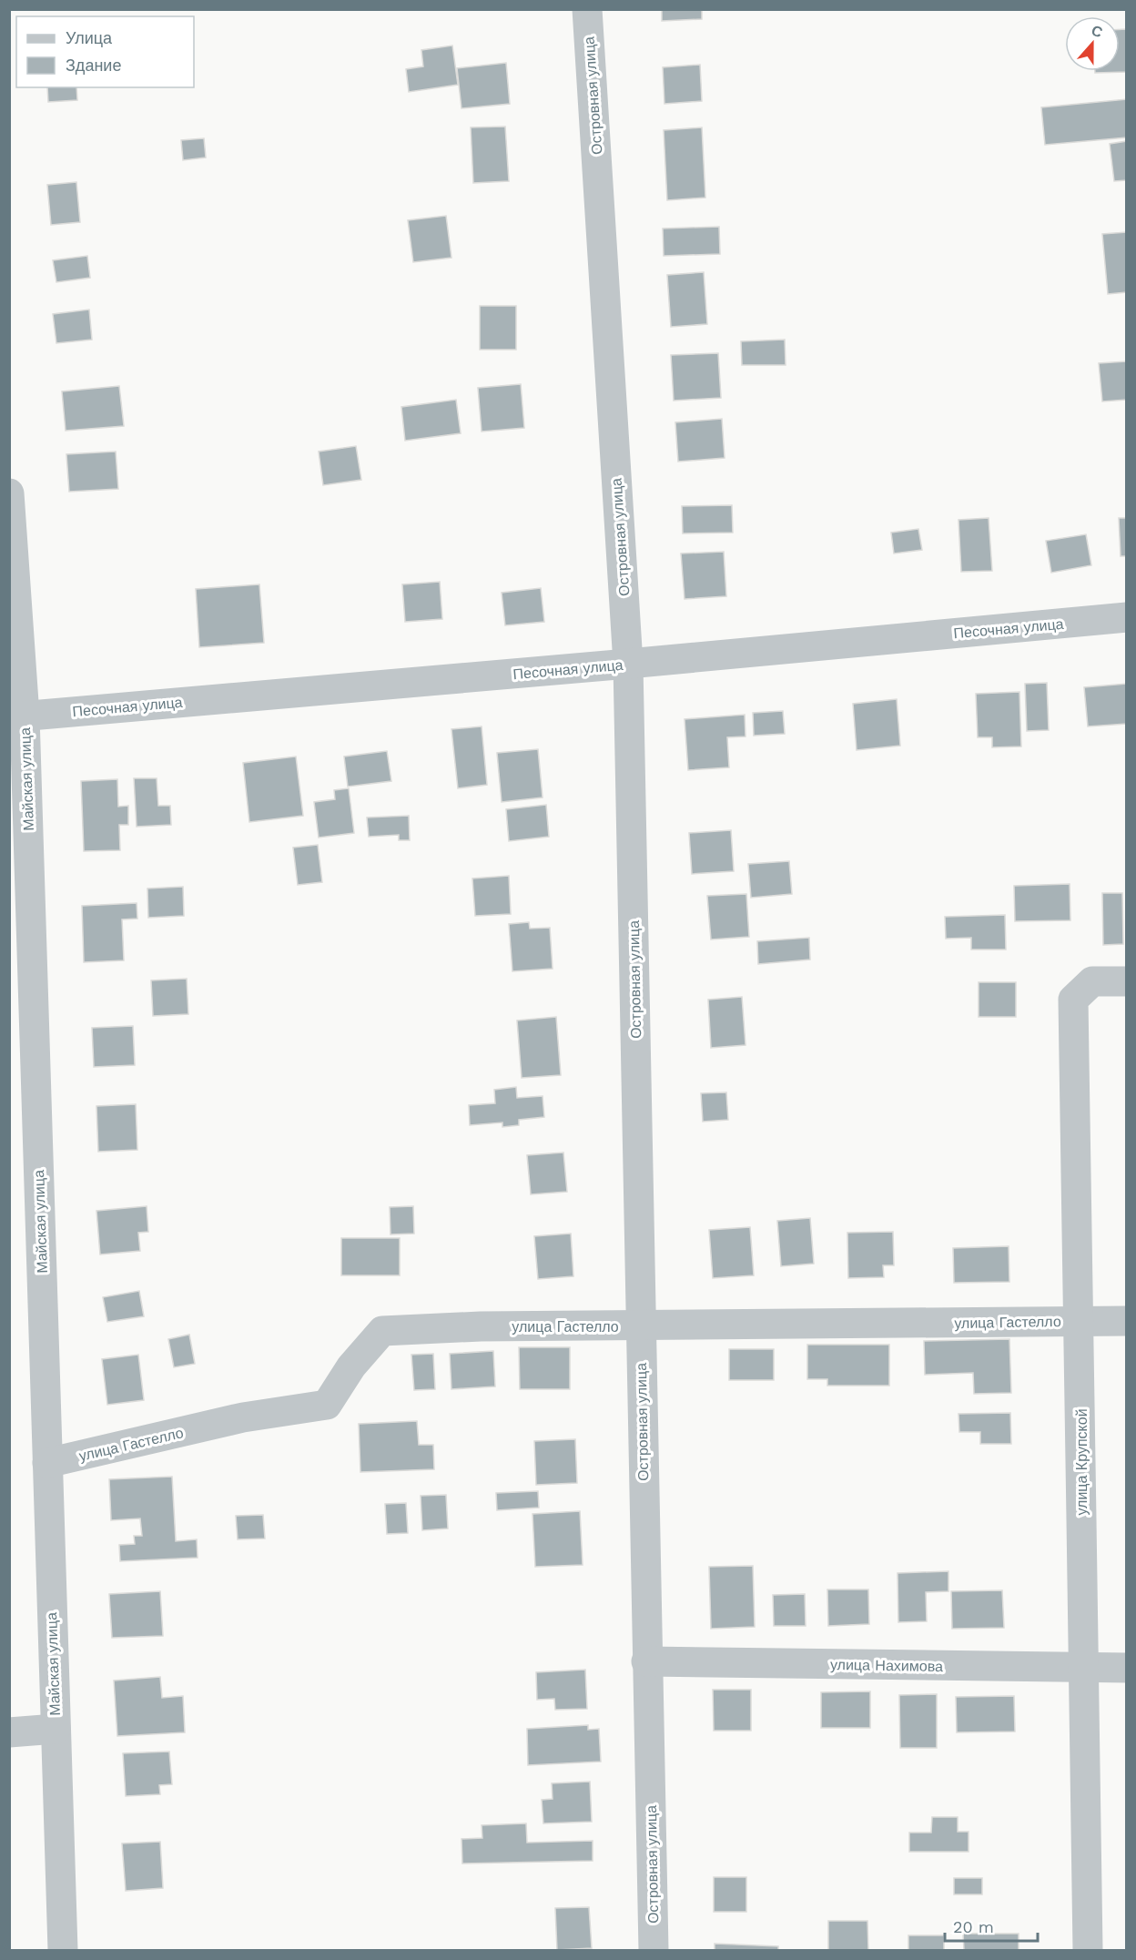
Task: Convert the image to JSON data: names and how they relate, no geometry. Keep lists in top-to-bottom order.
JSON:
{
  "streets": {
    "street": [
      "Островная улица",
      "Песочная улица",
      "Майская улица",
      "улица Гастелло",
      "улица Крупской",
      "улица Нахимова"
    ]
  },
  "crossings": [
    ["Островная улица", "Песочная улица"],
    ["Островная улица", "улица Гастелло"],
    ["Островная улица", "улица Нахимова"],
    ["Песочная улица", "Майская улица"],
    ["Майская улица", "улица Гастелло"],
    ["улица Гастелло", "улица Крупской"],
    ["улица Крупской", "улица Нахимова"]
  ],
  "legend": ["Улица", "Здание"],
  "scale_bar": "20 m",
  "north": "top"
}
